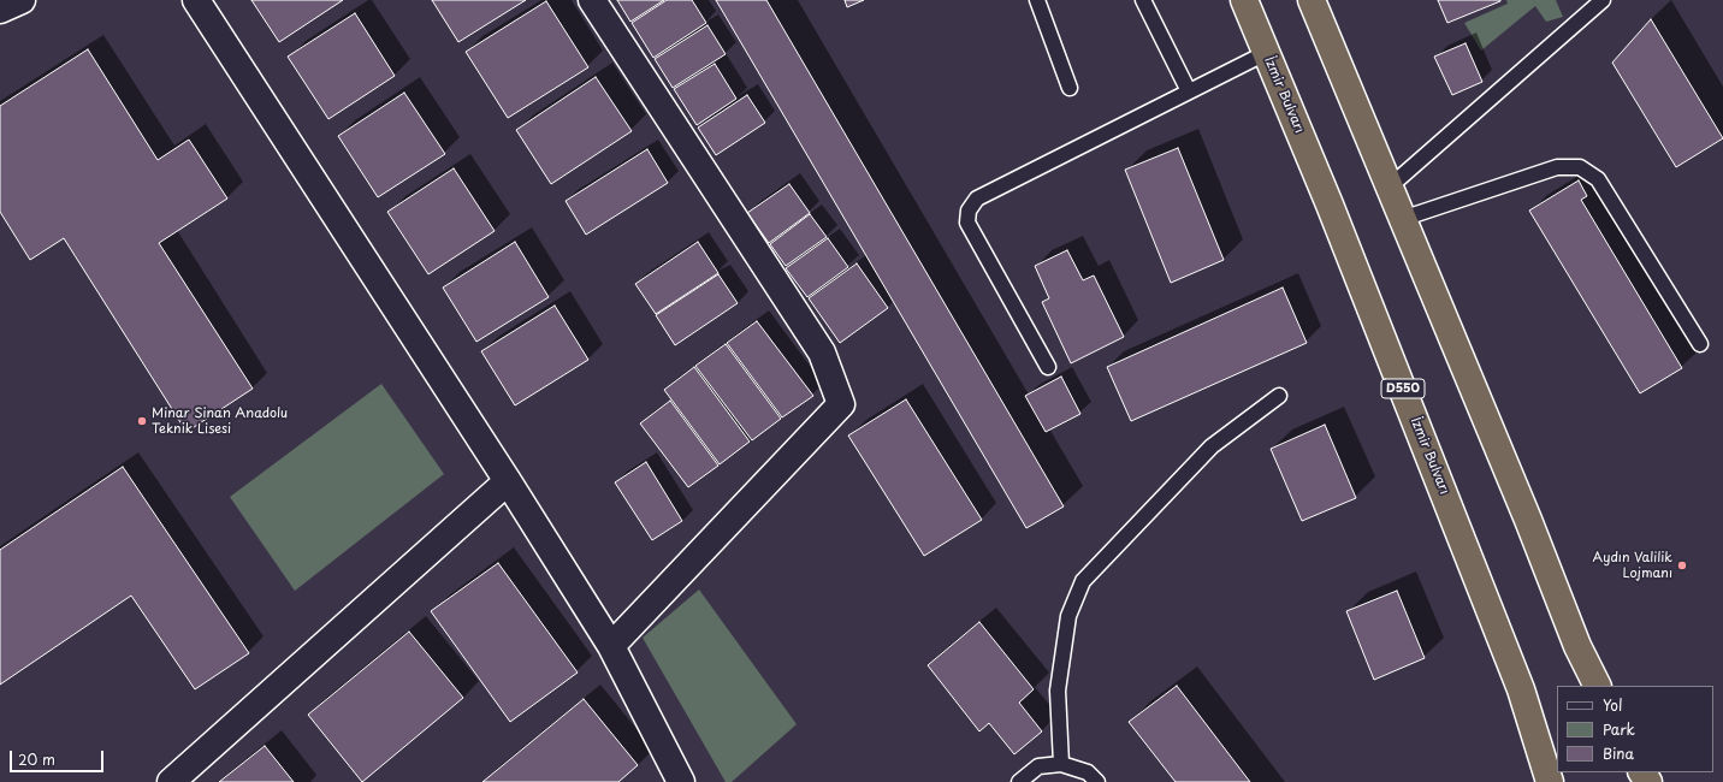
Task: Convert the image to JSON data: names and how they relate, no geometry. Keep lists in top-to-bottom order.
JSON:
{
  "streets": {
    "highway": ["İzmir Bulvarı", "D550"]
  },
  "places": ["Minar Sinan Anadolu Teknik Lisesi", "Aydın Valilik Lojmanı"],
  "legend": ["Yol", "Park", "Bina"],
  "scale_bar": "20 m"
}
